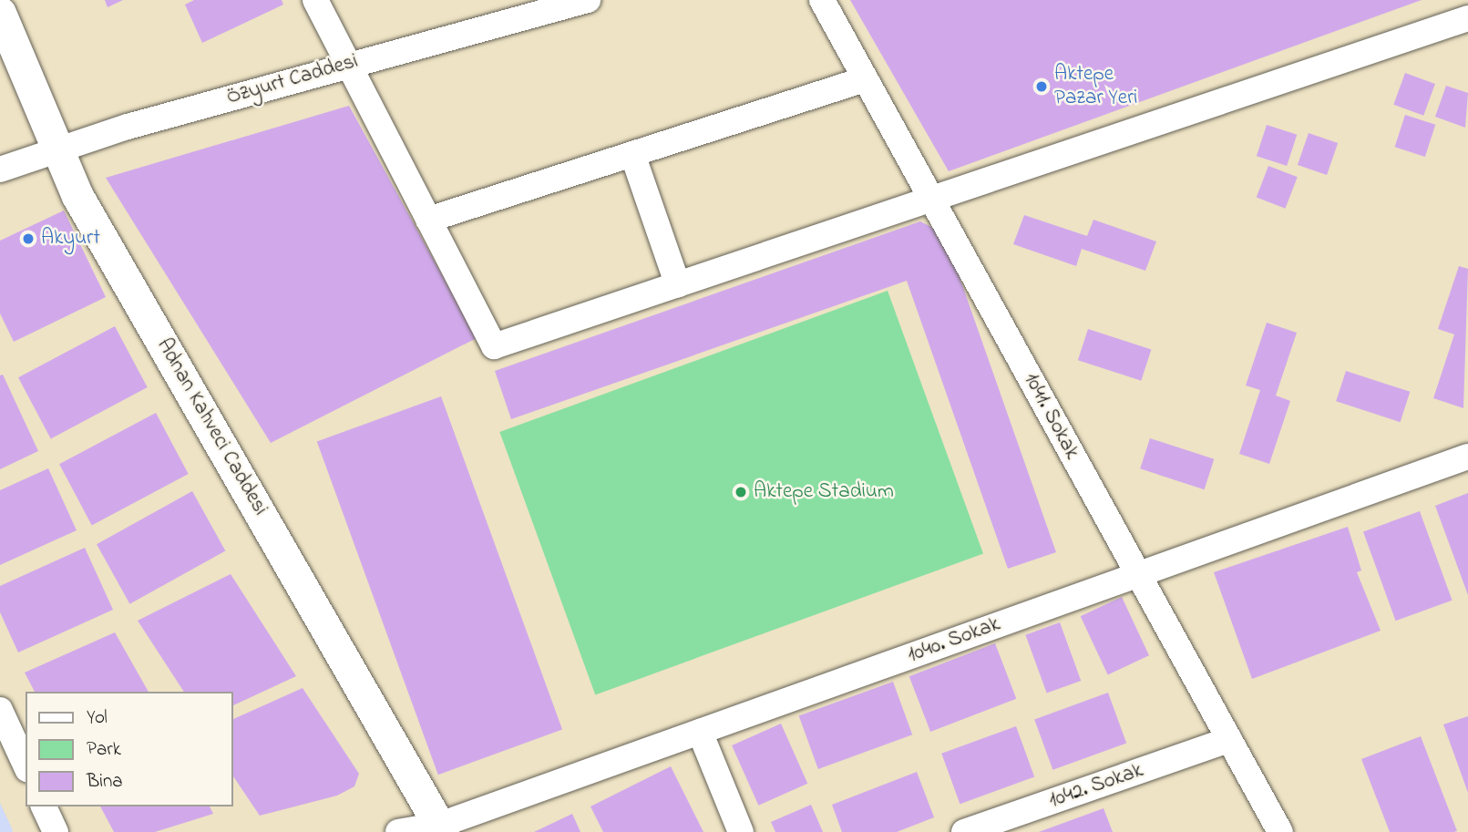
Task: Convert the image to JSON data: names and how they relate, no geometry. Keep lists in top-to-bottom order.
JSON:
{
  "streets": {
    "street": [
      "Özyurt Caddesi",
      "1041. Sokak",
      "Adnan Kahveci Caddesi",
      "1040. Sokak",
      "1042. Sokak"
    ]
  },
  "crossings": [
    ["Özyurt Caddesi", "Adnan Kahveci Caddesi"],
    ["1041. Sokak", "1040. Sokak"],
    ["1041. Sokak", "1042. Sokak"],
    ["Adnan Kahveci Caddesi", "1040. Sokak"]
  ],
  "places": ["Aktepe Pazar Yeri", "Akyurt", "Aktepe Stadium"],
  "legend": ["Yol", "Park", "Bina"]
}
